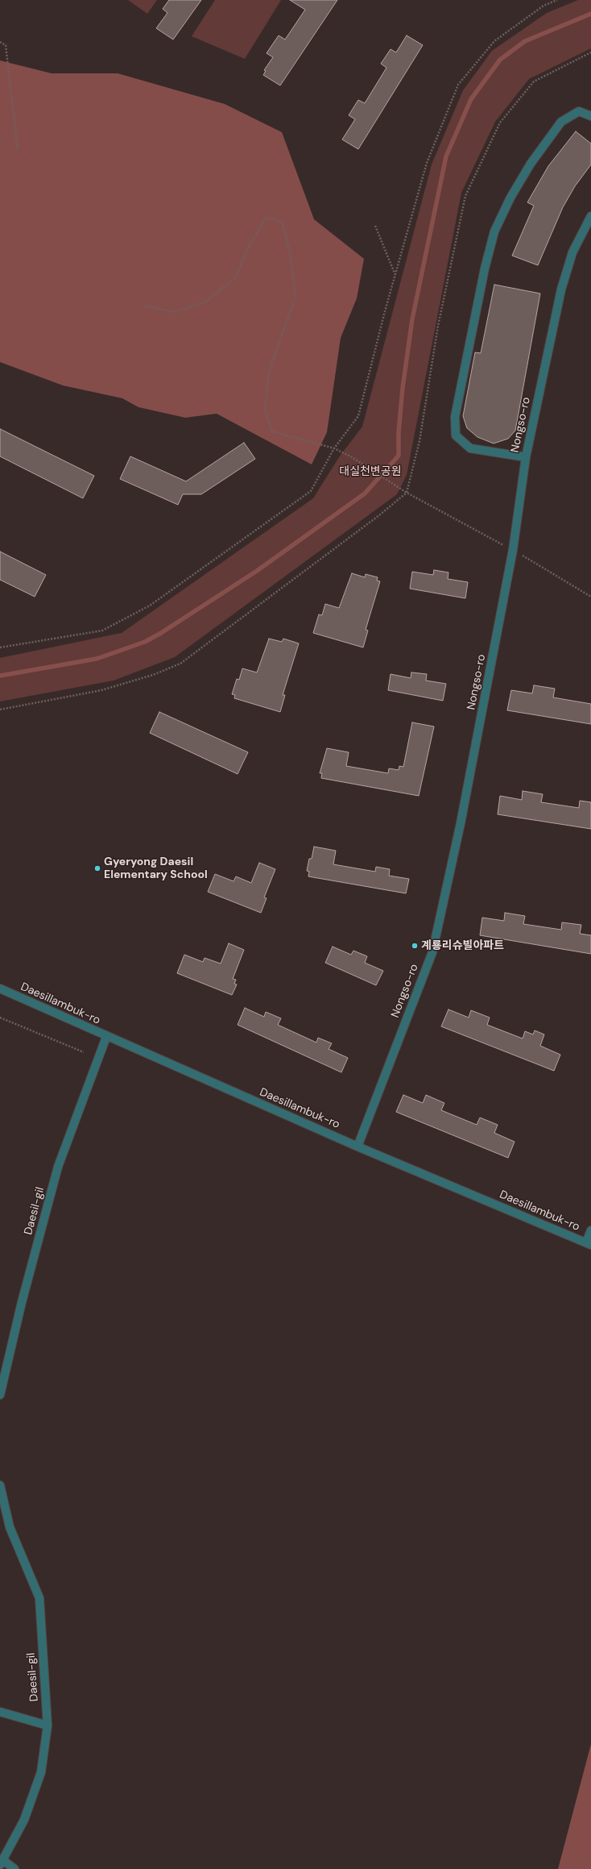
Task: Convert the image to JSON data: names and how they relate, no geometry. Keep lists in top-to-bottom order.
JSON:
{
  "streets": {
    "street": ["Nongso-ro", "Daesillambuk-ro", "Daesil-gil"]
  },
  "crossings": [
    ["Nongso-ro", "Daesillambuk-ro"],
    ["Daesillambuk-ro", "Daesil-gil"]
  ],
  "parks": ["대실천변공원"],
  "places": ["Gyeryong Daesil Elementary School", "계룡리슈빌아파트"]
}
